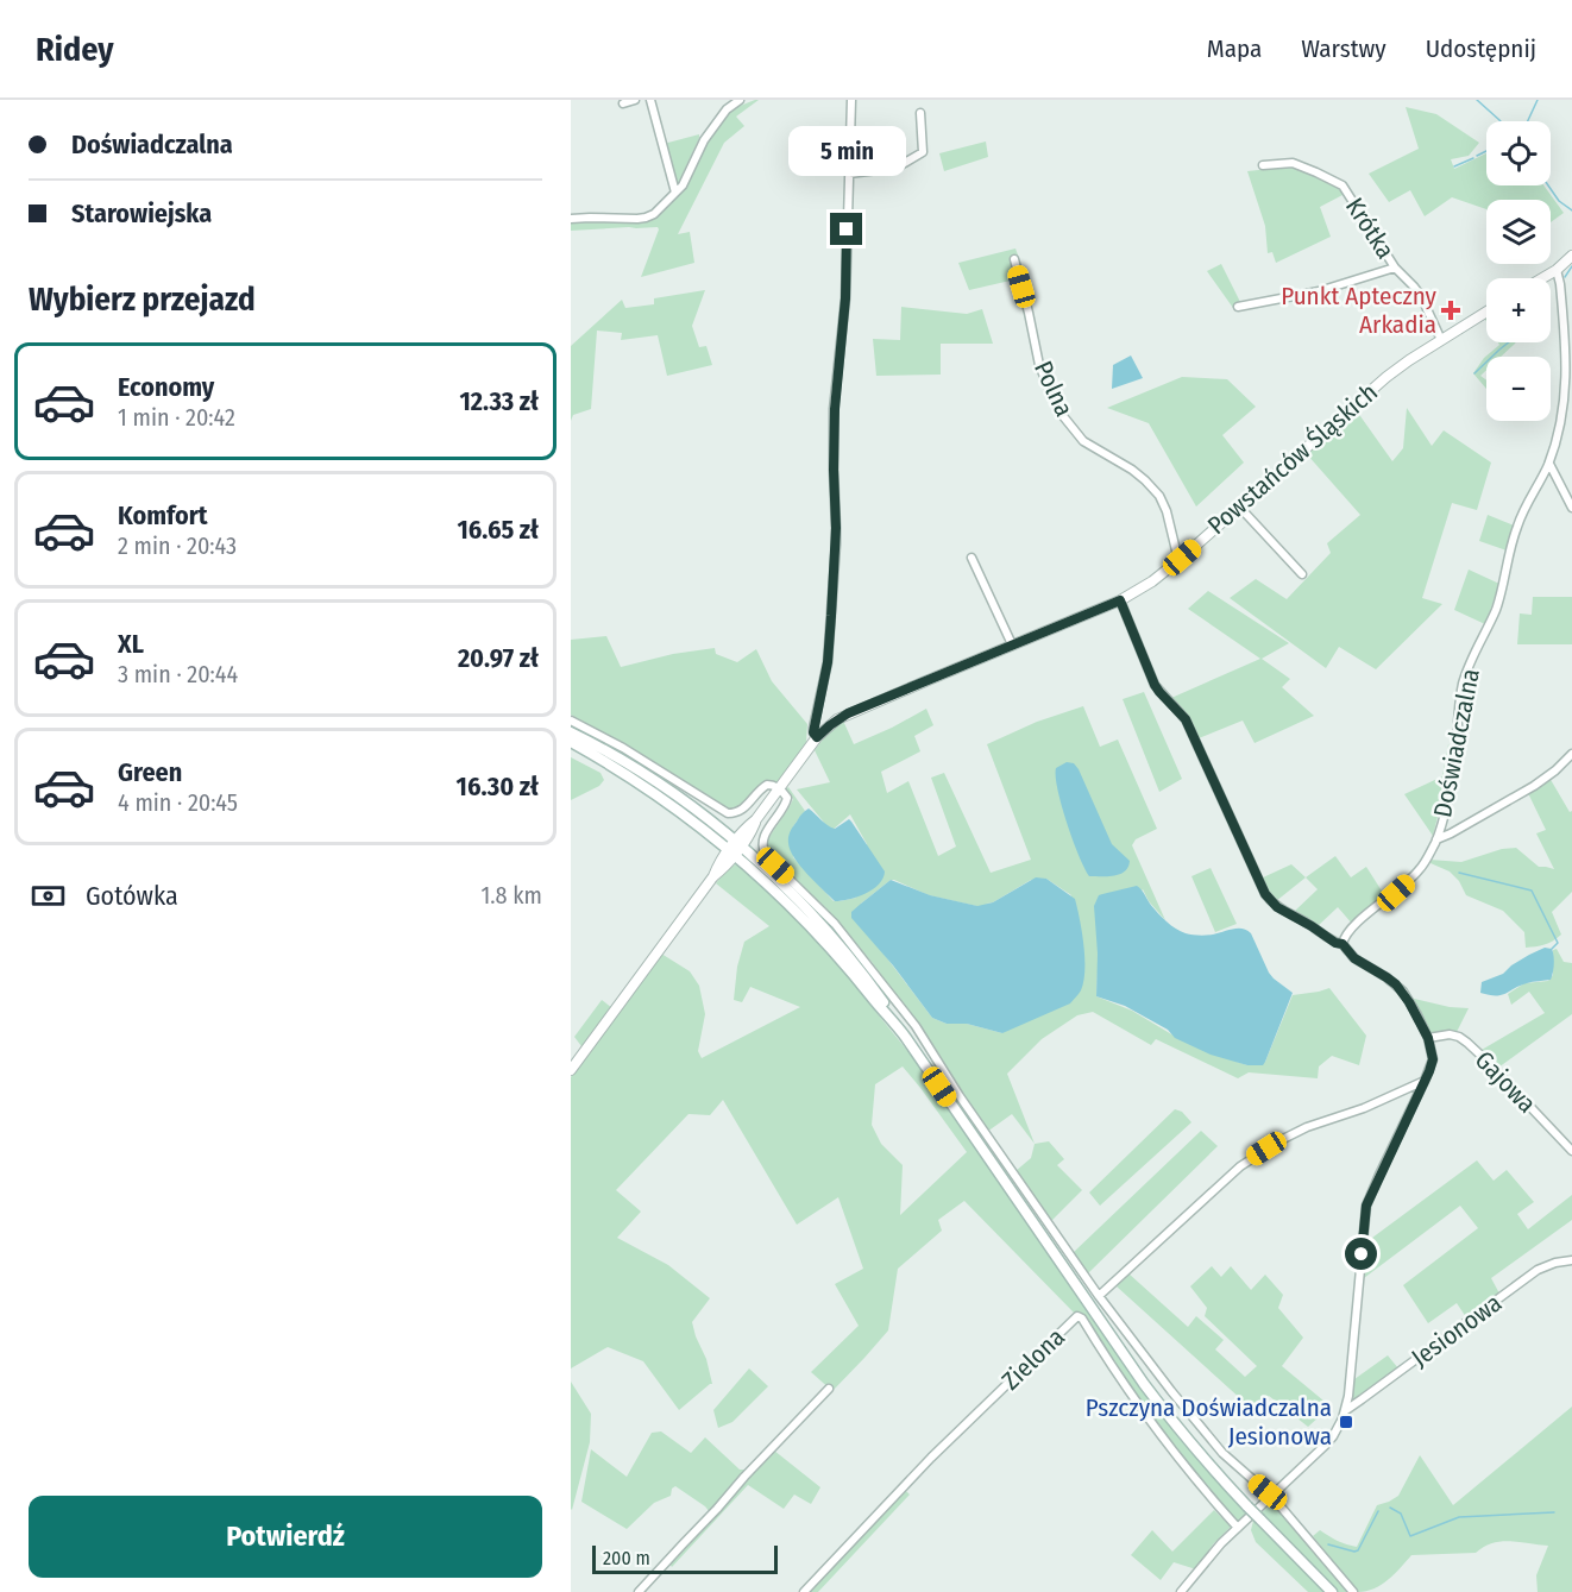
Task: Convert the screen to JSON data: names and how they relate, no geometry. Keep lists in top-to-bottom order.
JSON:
{
  "streets": {
    "street": [
      "Krótka",
      "Polna",
      "Powstańców Śląskich",
      "Doświadczalna",
      "Gajowa",
      "Jesionowa",
      "Zielona"
    ]
  },
  "crossings": [
    ["Krótka", "Powstańców Śląskich"],
    ["Polna", "Powstańców Śląskich"]
  ],
  "places": {
    "health": ["Punkt Apteczny Arkadia"],
    "transit": ["Pszczyna Doświadczalna Jesionowa"]
  },
  "scale_bar": "200 m",
  "page": {
    "header": "Ridey",
    "nav": ["Mapa", "Warstwy", "Udostępnij"],
    "banner": ["Doświadczalna", "Starowiejska"],
    "map_buttons": ["+", "−"],
    "bubble": "5 min",
    "heading": "Wybierz przejazd",
    "list": [
      {
        "name": "Economy",
        "note": "1 min · 20:42",
        "value": "12.33 zł"
      },
      {
        "name": "Komfort",
        "note": "2 min · 20:43",
        "value": "16.65 zł"
      },
      {
        "name": "XL",
        "note": "3 min · 20:44",
        "value": "20.97 zł"
      },
      {
        "name": "Green",
        "note": "4 min · 20:45",
        "value": "16.30 zł"
      }
    ],
    "pay": ["Gotówka", "1.8 km"],
    "buttons": "Potwierdź",
    "scale": "200 m"
  }
}
